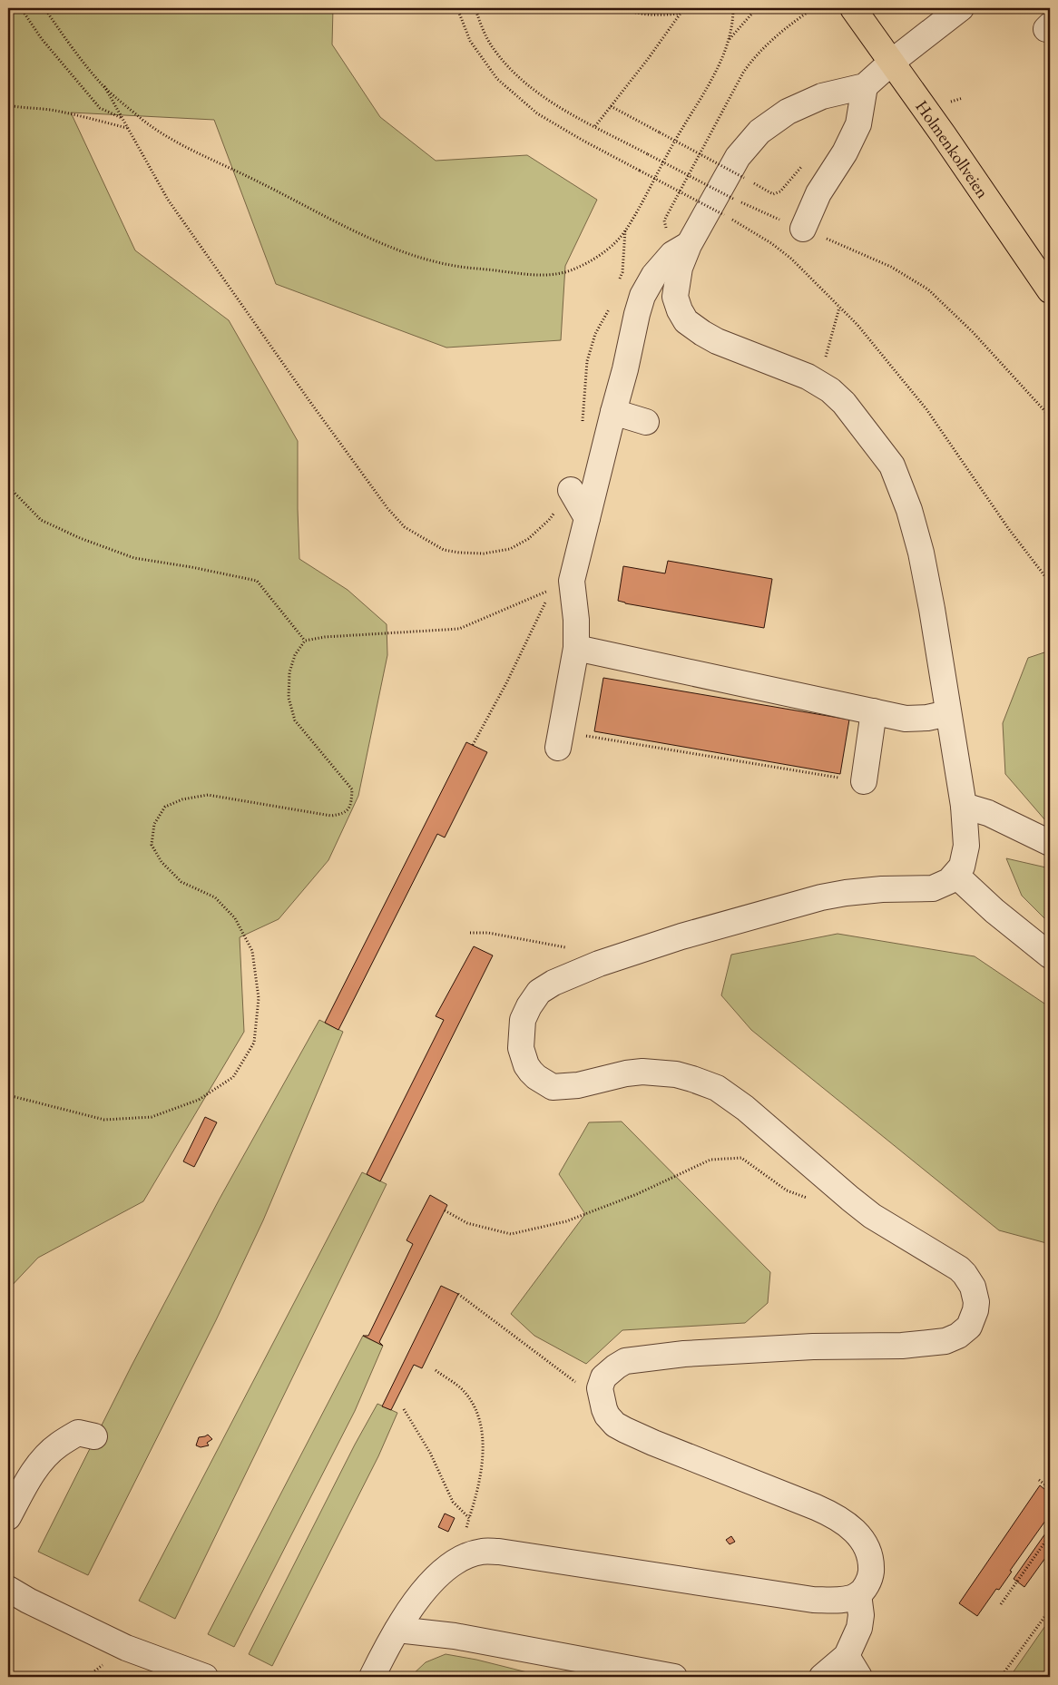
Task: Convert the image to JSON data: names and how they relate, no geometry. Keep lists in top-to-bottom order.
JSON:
{
  "streets": {
    "main road": ["Holmenkollveien"]
  }
}
